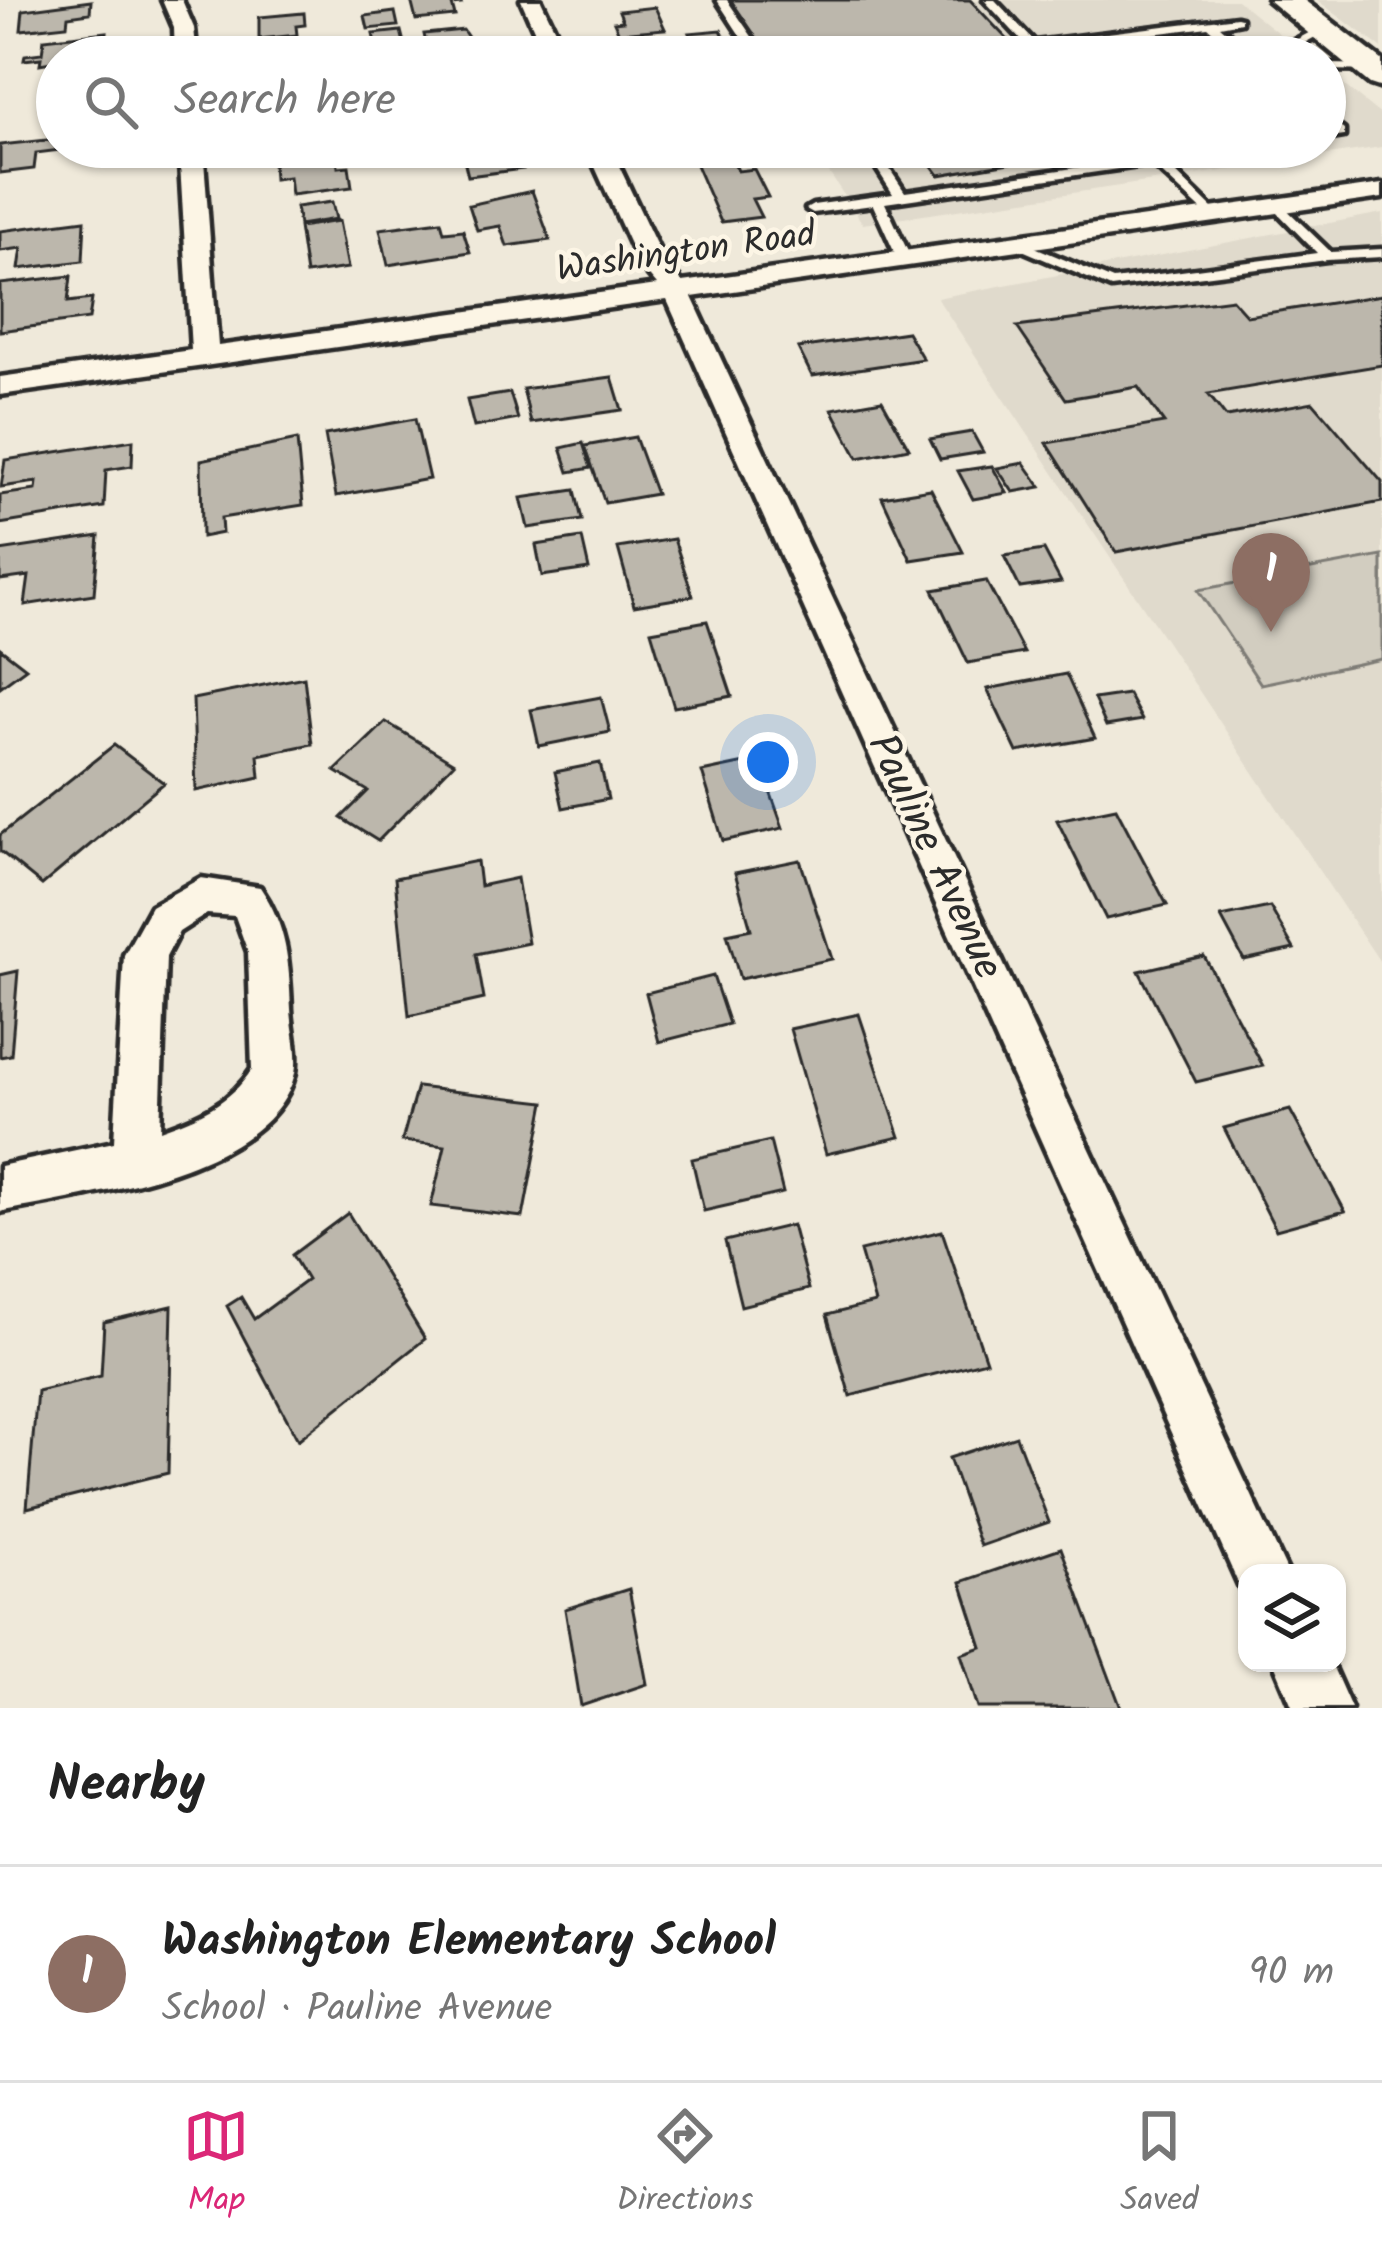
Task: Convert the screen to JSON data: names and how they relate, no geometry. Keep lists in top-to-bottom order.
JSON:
{
  "streets": {
    "street": ["Washington Road", "Pauline Avenue"]
  },
  "crossings": [
    ["Washington Road", "Pauline Avenue"]
  ],
  "page": {
    "search": "Search here",
    "pins": "1",
    "heading": "Nearby",
    "list": [
      {
        "mark": "1",
        "name": "Washington Elementary School",
        "note": "School · Pauline Avenue",
        "value": "90 m"
      }
    ],
    "nav": ["Map", "Directions", "Saved"]
  }
}
